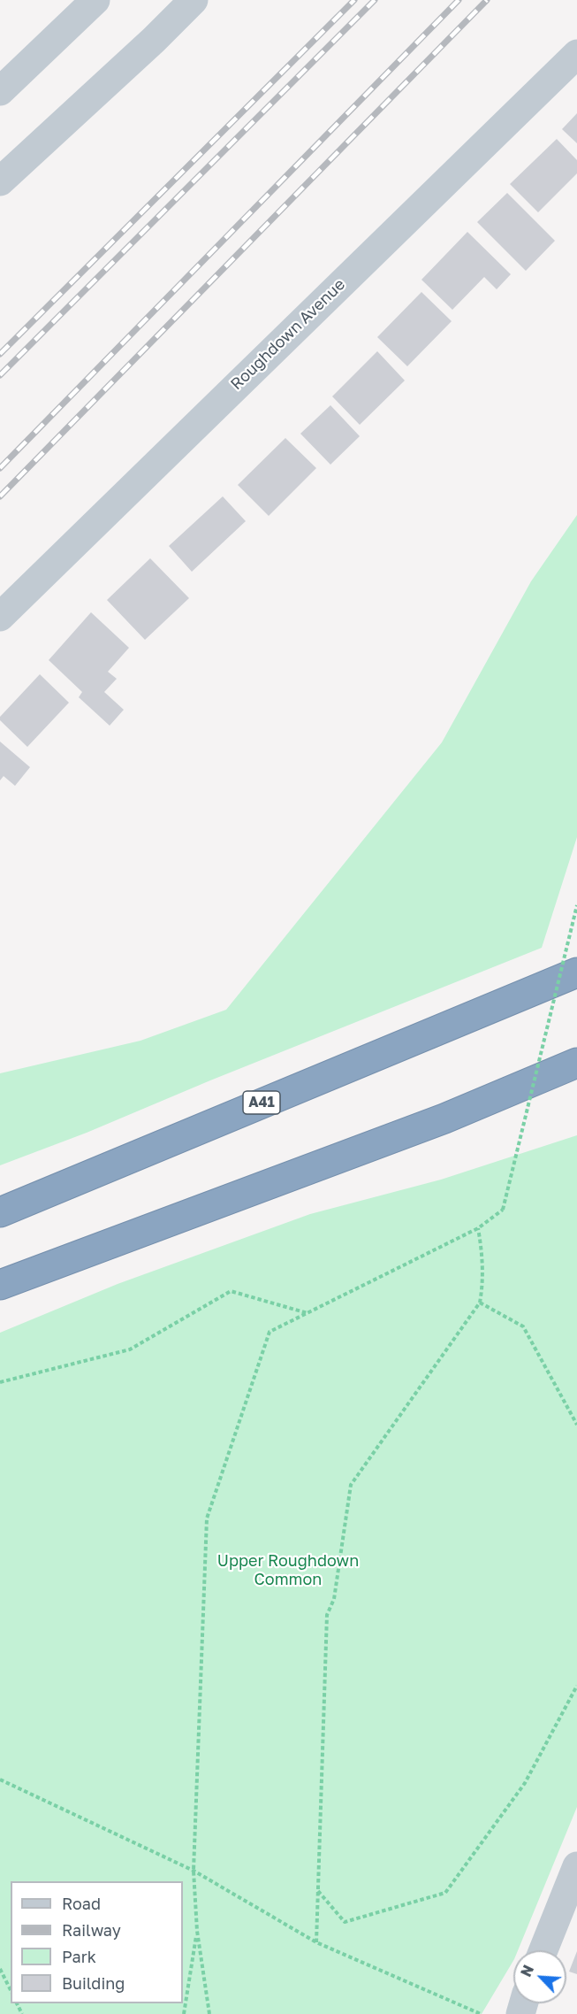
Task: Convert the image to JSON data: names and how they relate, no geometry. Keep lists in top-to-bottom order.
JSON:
{
  "streets": {
    "highway": ["A41"],
    "street": ["Roughdown Avenue"]
  },
  "parks": ["Upper Roughdown Common"],
  "legend": [
    "Road",
    "Railway",
    "Park",
    "Building"
  ],
  "north": "top left"
}
